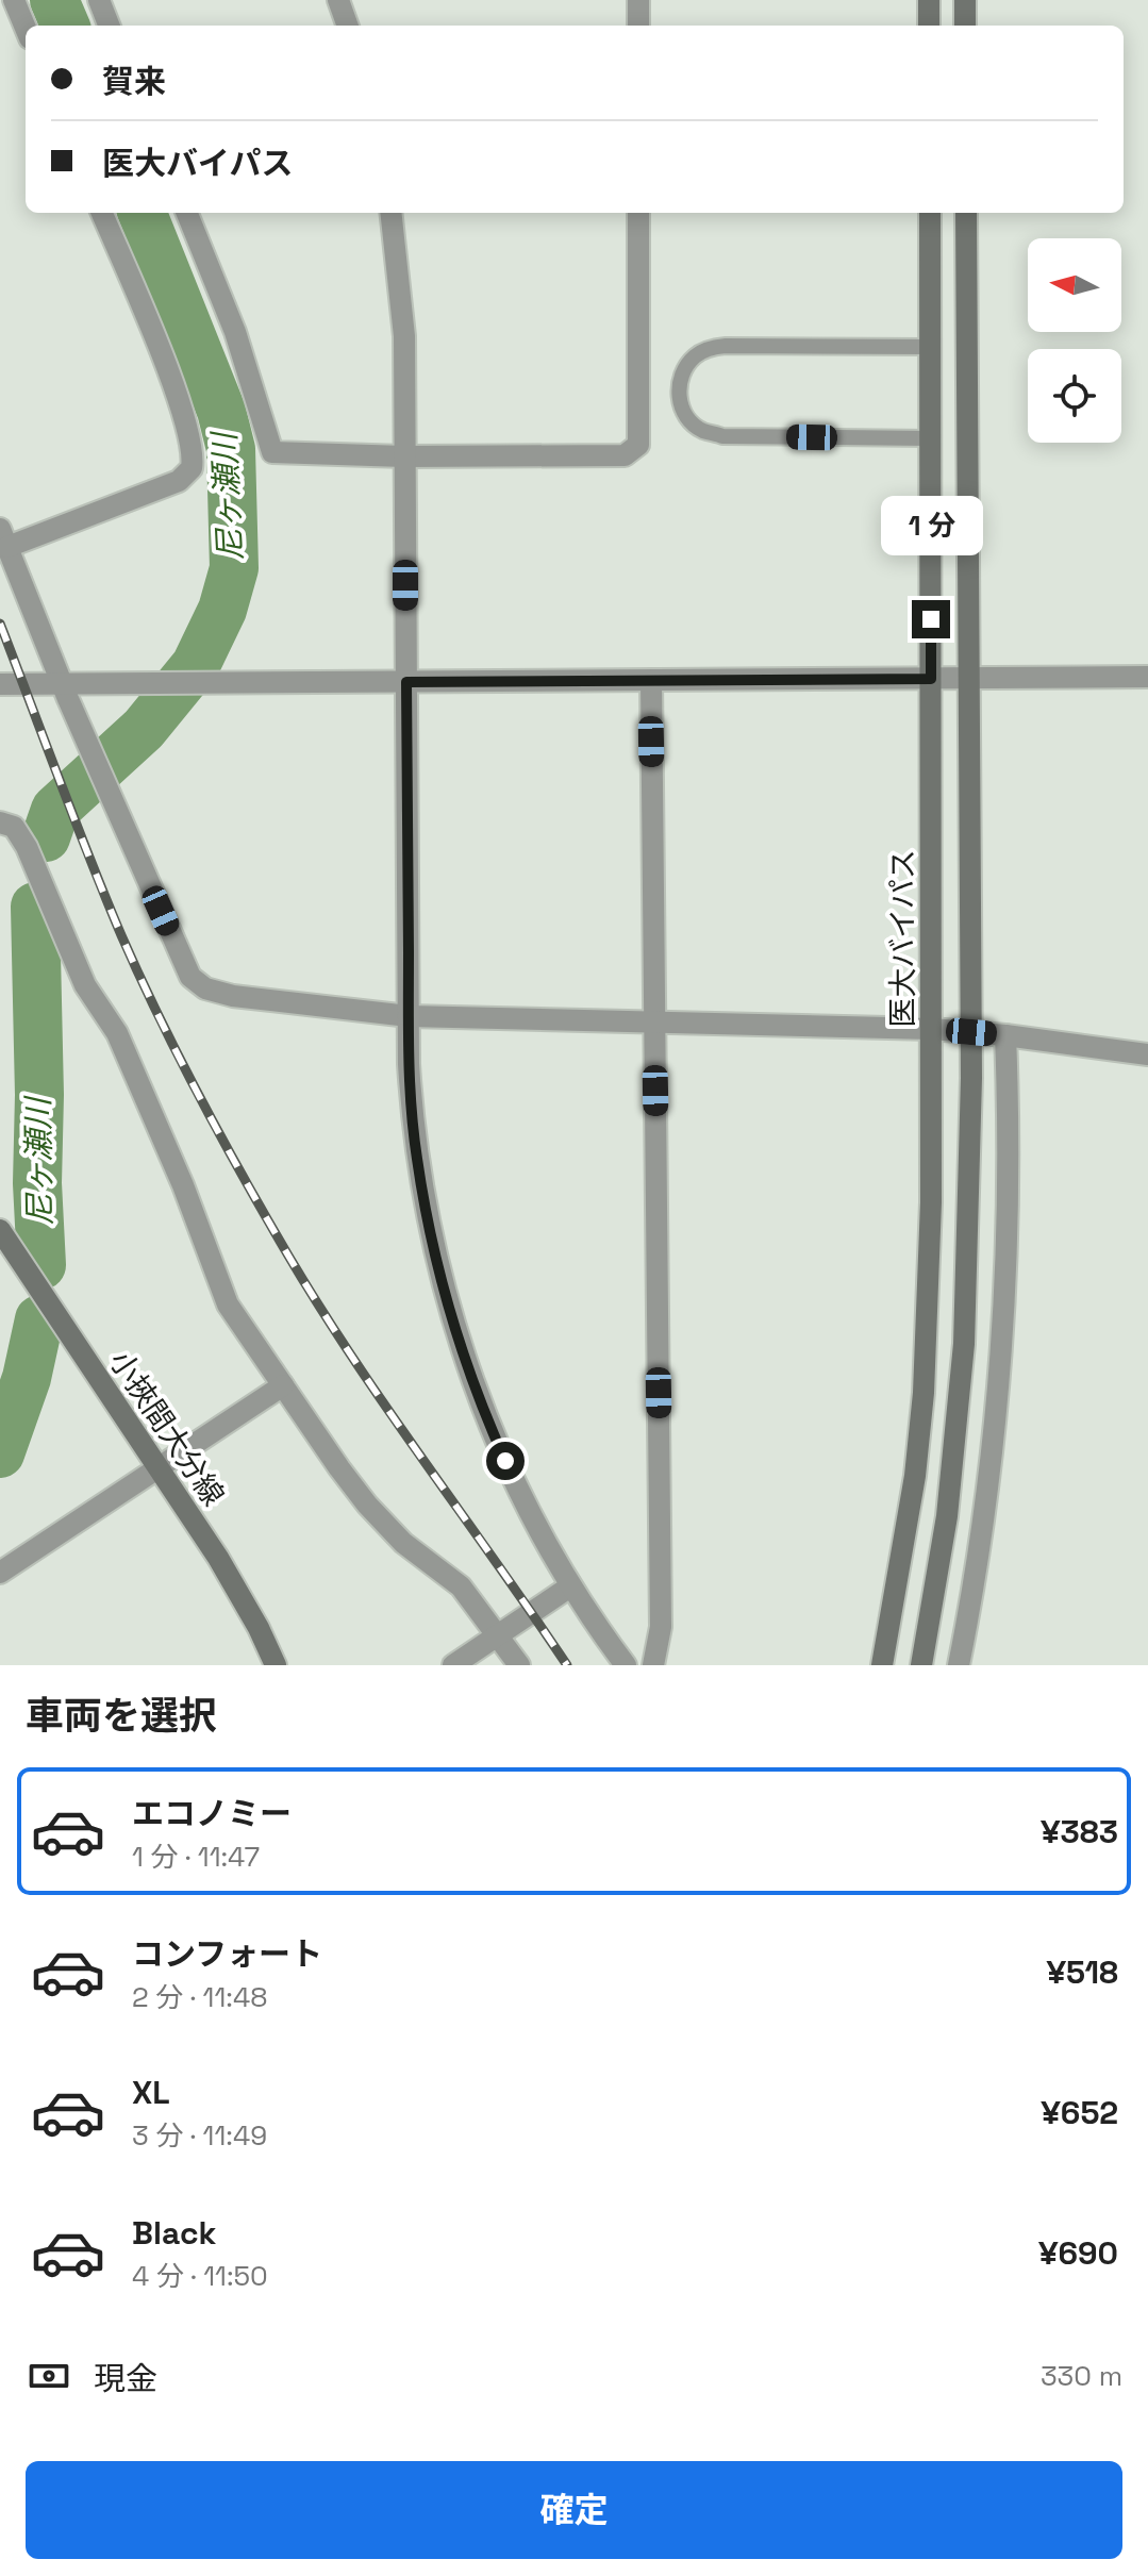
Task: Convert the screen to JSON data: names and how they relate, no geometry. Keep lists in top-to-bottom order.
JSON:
{
  "streets": {
    "main road": ["医大バイパス", "小挾間大分線"]
  },
  "water": ["尼ヶ瀬川"],
  "north": "left",
  "page": {
    "banner": ["賀来", "医大バイパス"],
    "bubble": "1 分",
    "heading": "車両を選択",
    "list": [
      {
        "name": "エコノミー",
        "note": "1 分 · 11:47",
        "value": "¥383"
      },
      {
        "name": "コンフォート",
        "note": "2 分 · 11:48",
        "value": "¥518"
      },
      {
        "name": "XL",
        "note": "3 分 · 11:49",
        "value": "¥652"
      },
      {
        "name": "Black",
        "note": "4 分 · 11:50",
        "value": "¥690"
      }
    ],
    "pay": ["現金", "330 m"],
    "buttons": "確定"
  }
}
